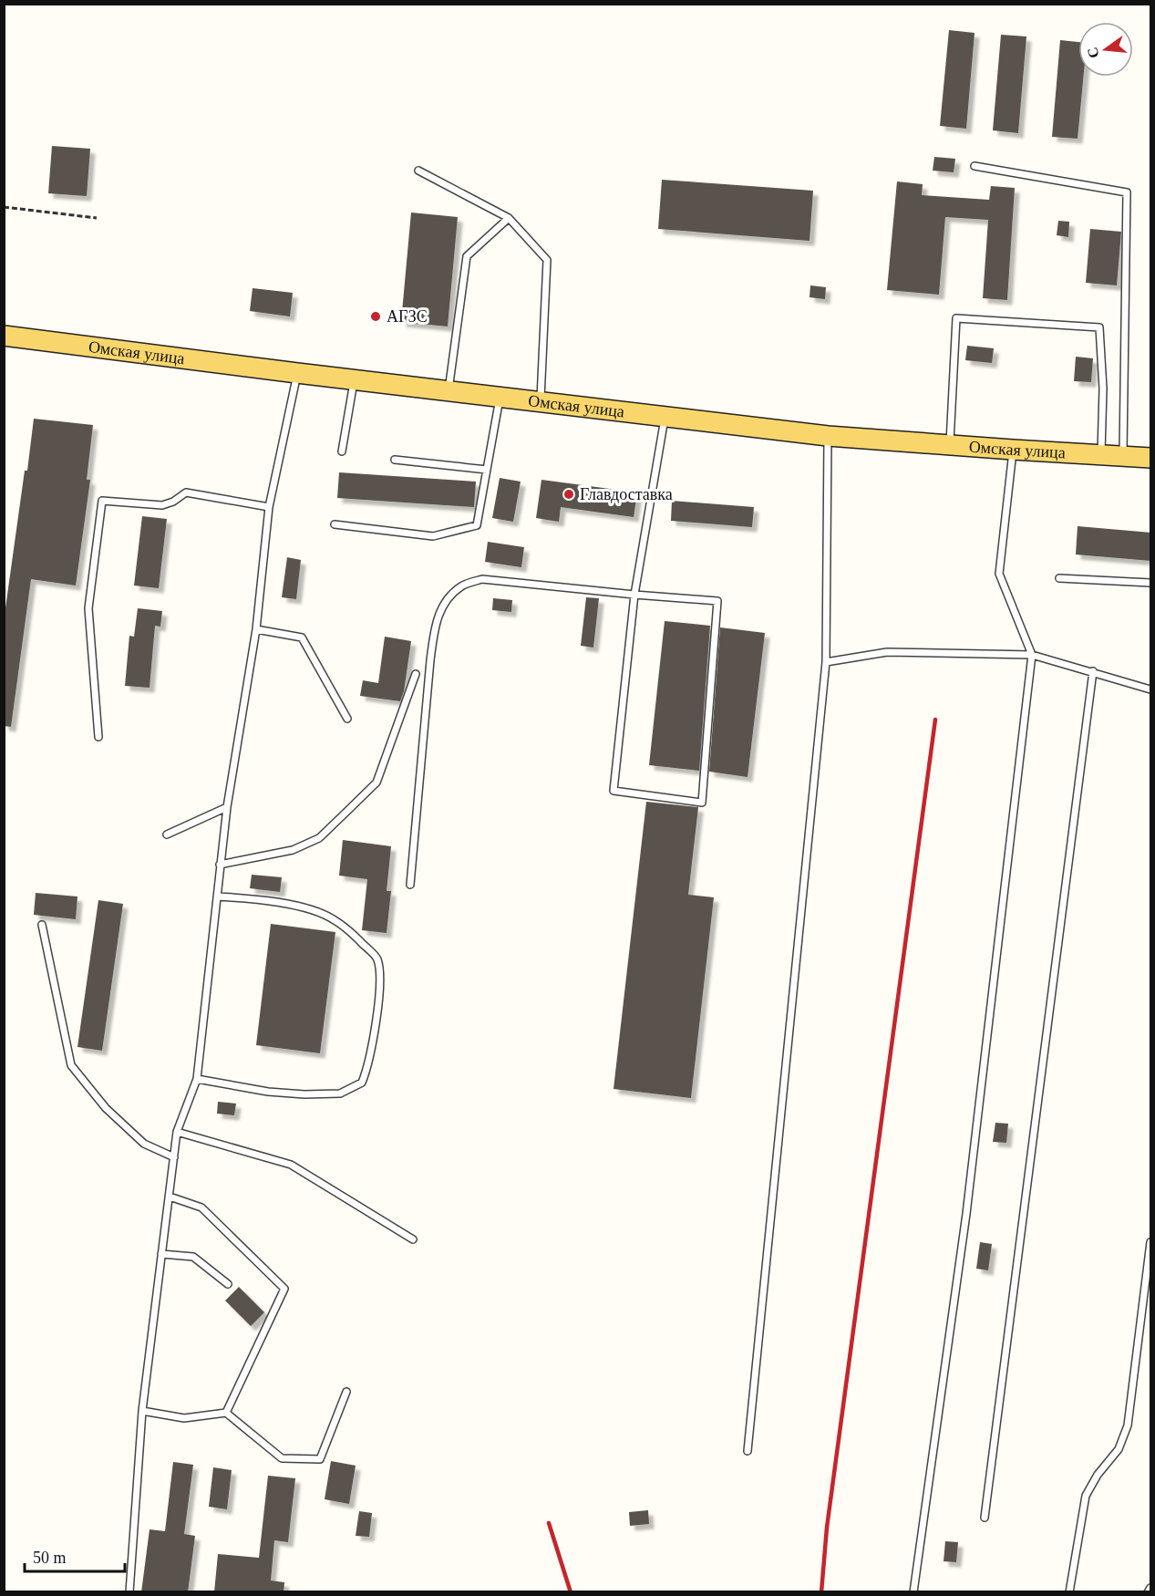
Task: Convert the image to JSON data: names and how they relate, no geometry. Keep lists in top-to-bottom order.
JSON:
{
  "streets": {
    "main road": ["Омская улица"]
  },
  "places": ["АГЗС", "Главдоставка"],
  "scale_bar": "50 m",
  "north": "left"
}
